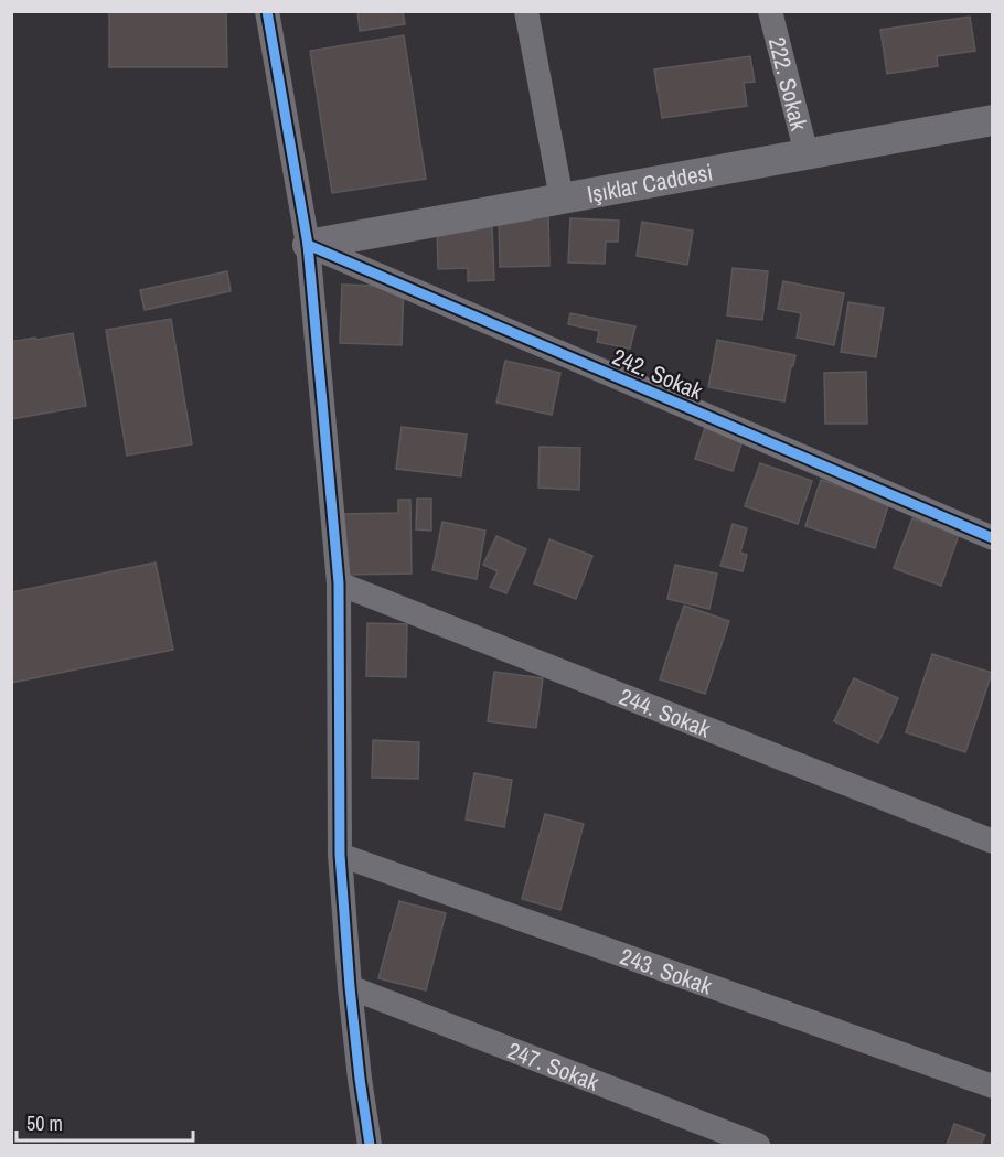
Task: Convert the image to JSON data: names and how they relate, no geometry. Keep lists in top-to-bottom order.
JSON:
{
  "streets": {
    "street": [
      "222. Sokak",
      "Işıklar Caddesi",
      "242. Sokak",
      "244. Sokak",
      "243. Sokak",
      "247. Sokak"
    ]
  },
  "crossings": [
    ["222. Sokak", "Işıklar Caddesi"],
    ["Işıklar Caddesi", "242. Sokak"]
  ],
  "scale_bar": "50 m"
}
